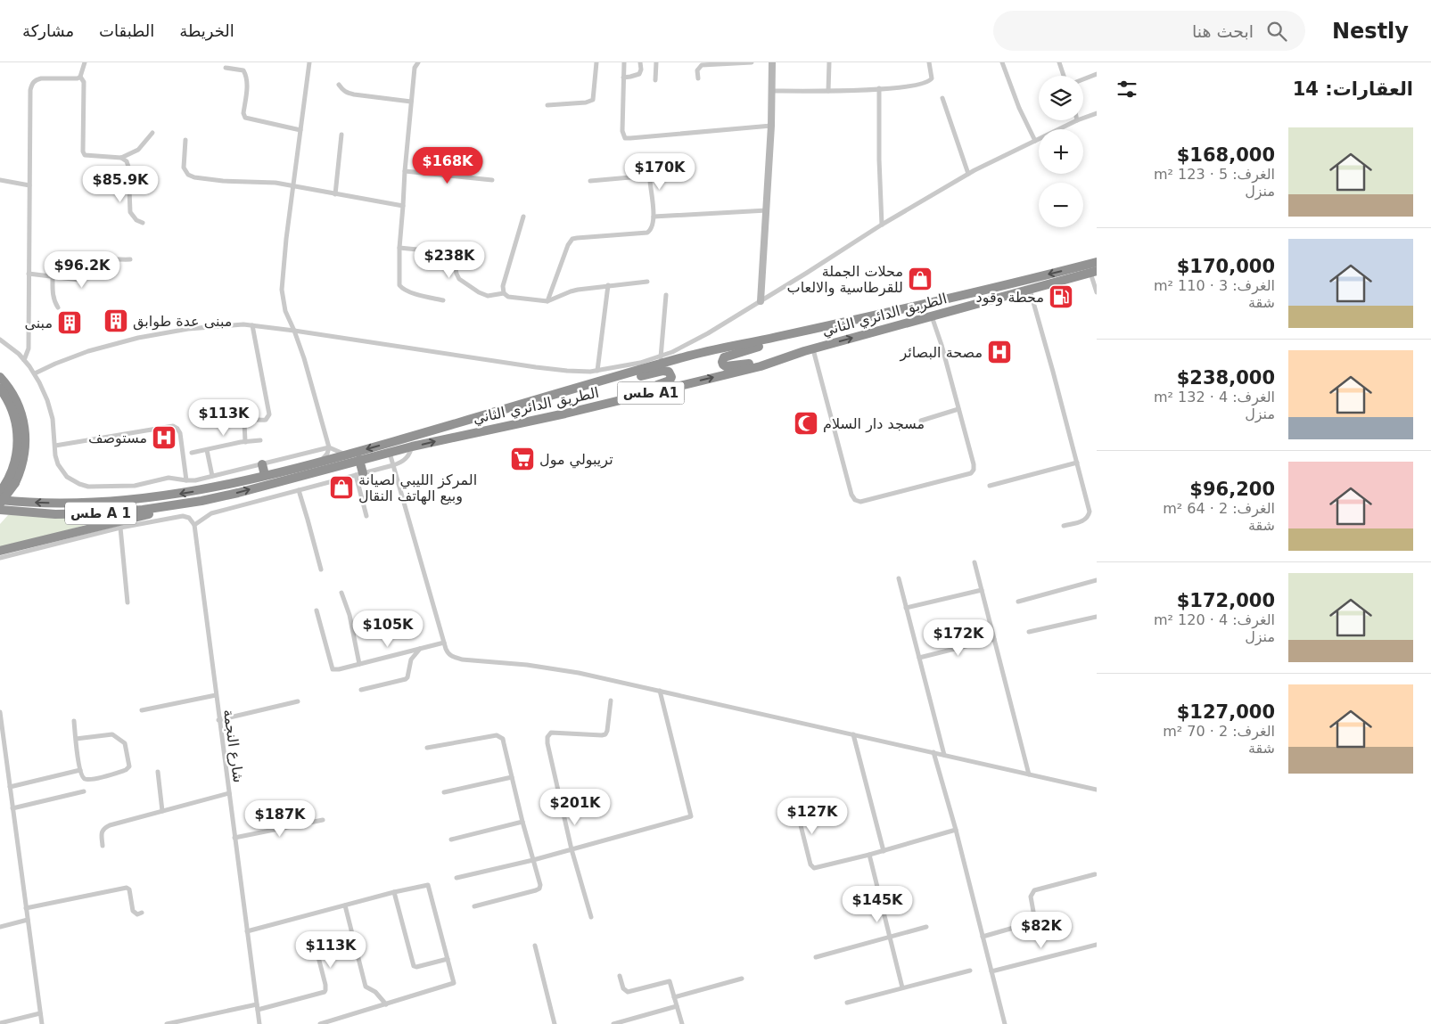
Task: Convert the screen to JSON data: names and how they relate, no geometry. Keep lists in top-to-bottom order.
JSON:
{
  "streets": {
    "highway": ["الطريق الدائري الثاني", "طس A1", "طس A 1"],
    "street": ["شارع النجمة"]
  },
  "places": {
    "shop": ["محلات الجملة للقرطاسية والالعاب", "المركز الليبي لصيانة وبيع الهاتف النقال"],
    "fuel station": ["محطة وقود"],
    "building": ["مبنى عدة طوابق", "مبنى"],
    "hospital": ["مصحة البصائر", "مستوصف"],
    "mosque": ["مسجد دار السلام"],
    "supermarket": ["تريبولي مول"]
  },
  "page": {
    "header": "Nestly",
    "search": "ابحث هنا",
    "nav": ["الخريطة", "الطبقات", "مشاركة"],
    "heading": "العقارات: 14",
    "map_buttons": ["+", "−"],
    "list": [
      {
        "name": "$168,000",
        "note": "الغرف: 5 · 123 m² · منزل"
      },
      {
        "name": "$170,000",
        "note": "الغرف: 3 · 110 m² · شقة"
      },
      {
        "name": "$238,000",
        "note": "الغرف: 4 · 132 m² · منزل"
      },
      {
        "name": "$96,200",
        "note": "الغرف: 2 · 64 m² · شقة"
      },
      {
        "name": "$172,000",
        "note": "الغرف: 4 · 120 m² · منزل"
      },
      {
        "name": "$127,000",
        "note": "الغرف: 2 · 70 m² · شقة"
      }
    ],
    "price": [
      "$168K",
      "$170K",
      "$85.9K",
      "$238K",
      "$96.2K",
      "$113K",
      "$105K",
      "$172K",
      "$201K",
      "$127K",
      "$187K",
      "$145K",
      "$82K",
      "$113K"
    ]
  }
}
